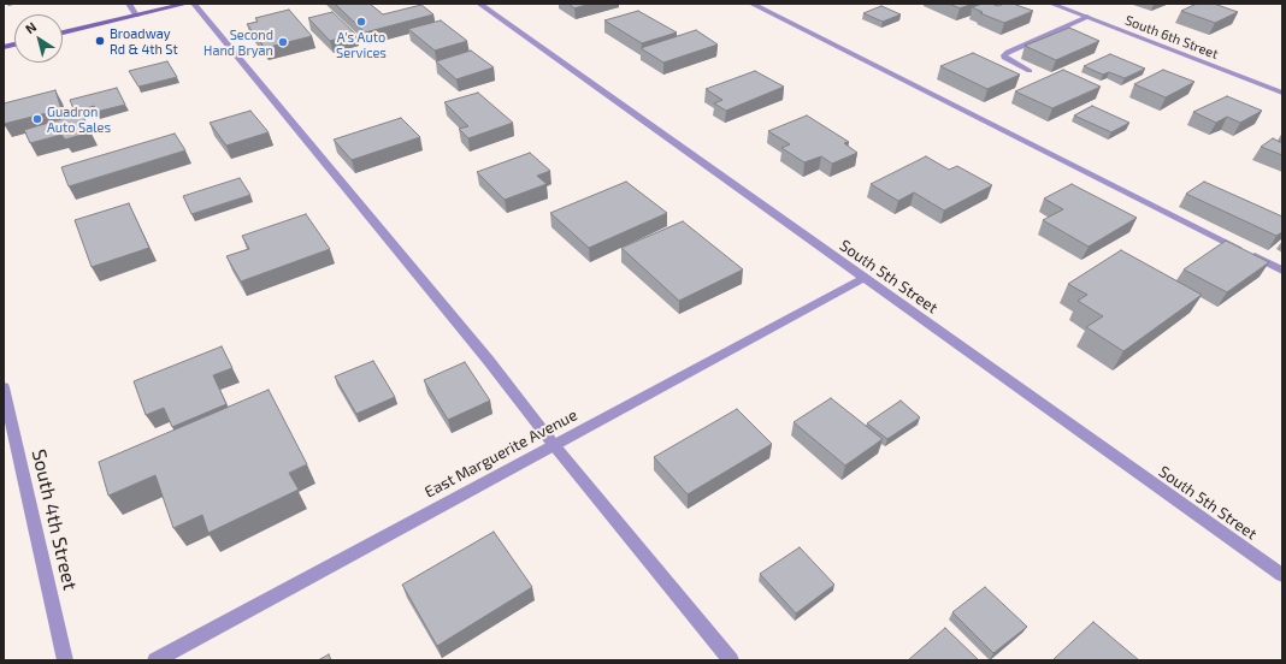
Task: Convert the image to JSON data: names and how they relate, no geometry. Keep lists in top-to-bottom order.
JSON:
{
  "streets": {
    "street": [
      "South 6th Street",
      "South 5th Street",
      "East Marguerite Avenue",
      "South 4th Street"
    ]
  },
  "crossings": [
    ["South 5th Street", "East Marguerite Avenue"]
  ],
  "places": [
    "A's Auto Services",
    "Broadway Rd & 4th St",
    "Second Hand Bryan",
    "Guadron Auto Sales"
  ],
  "north": "top left"
}
